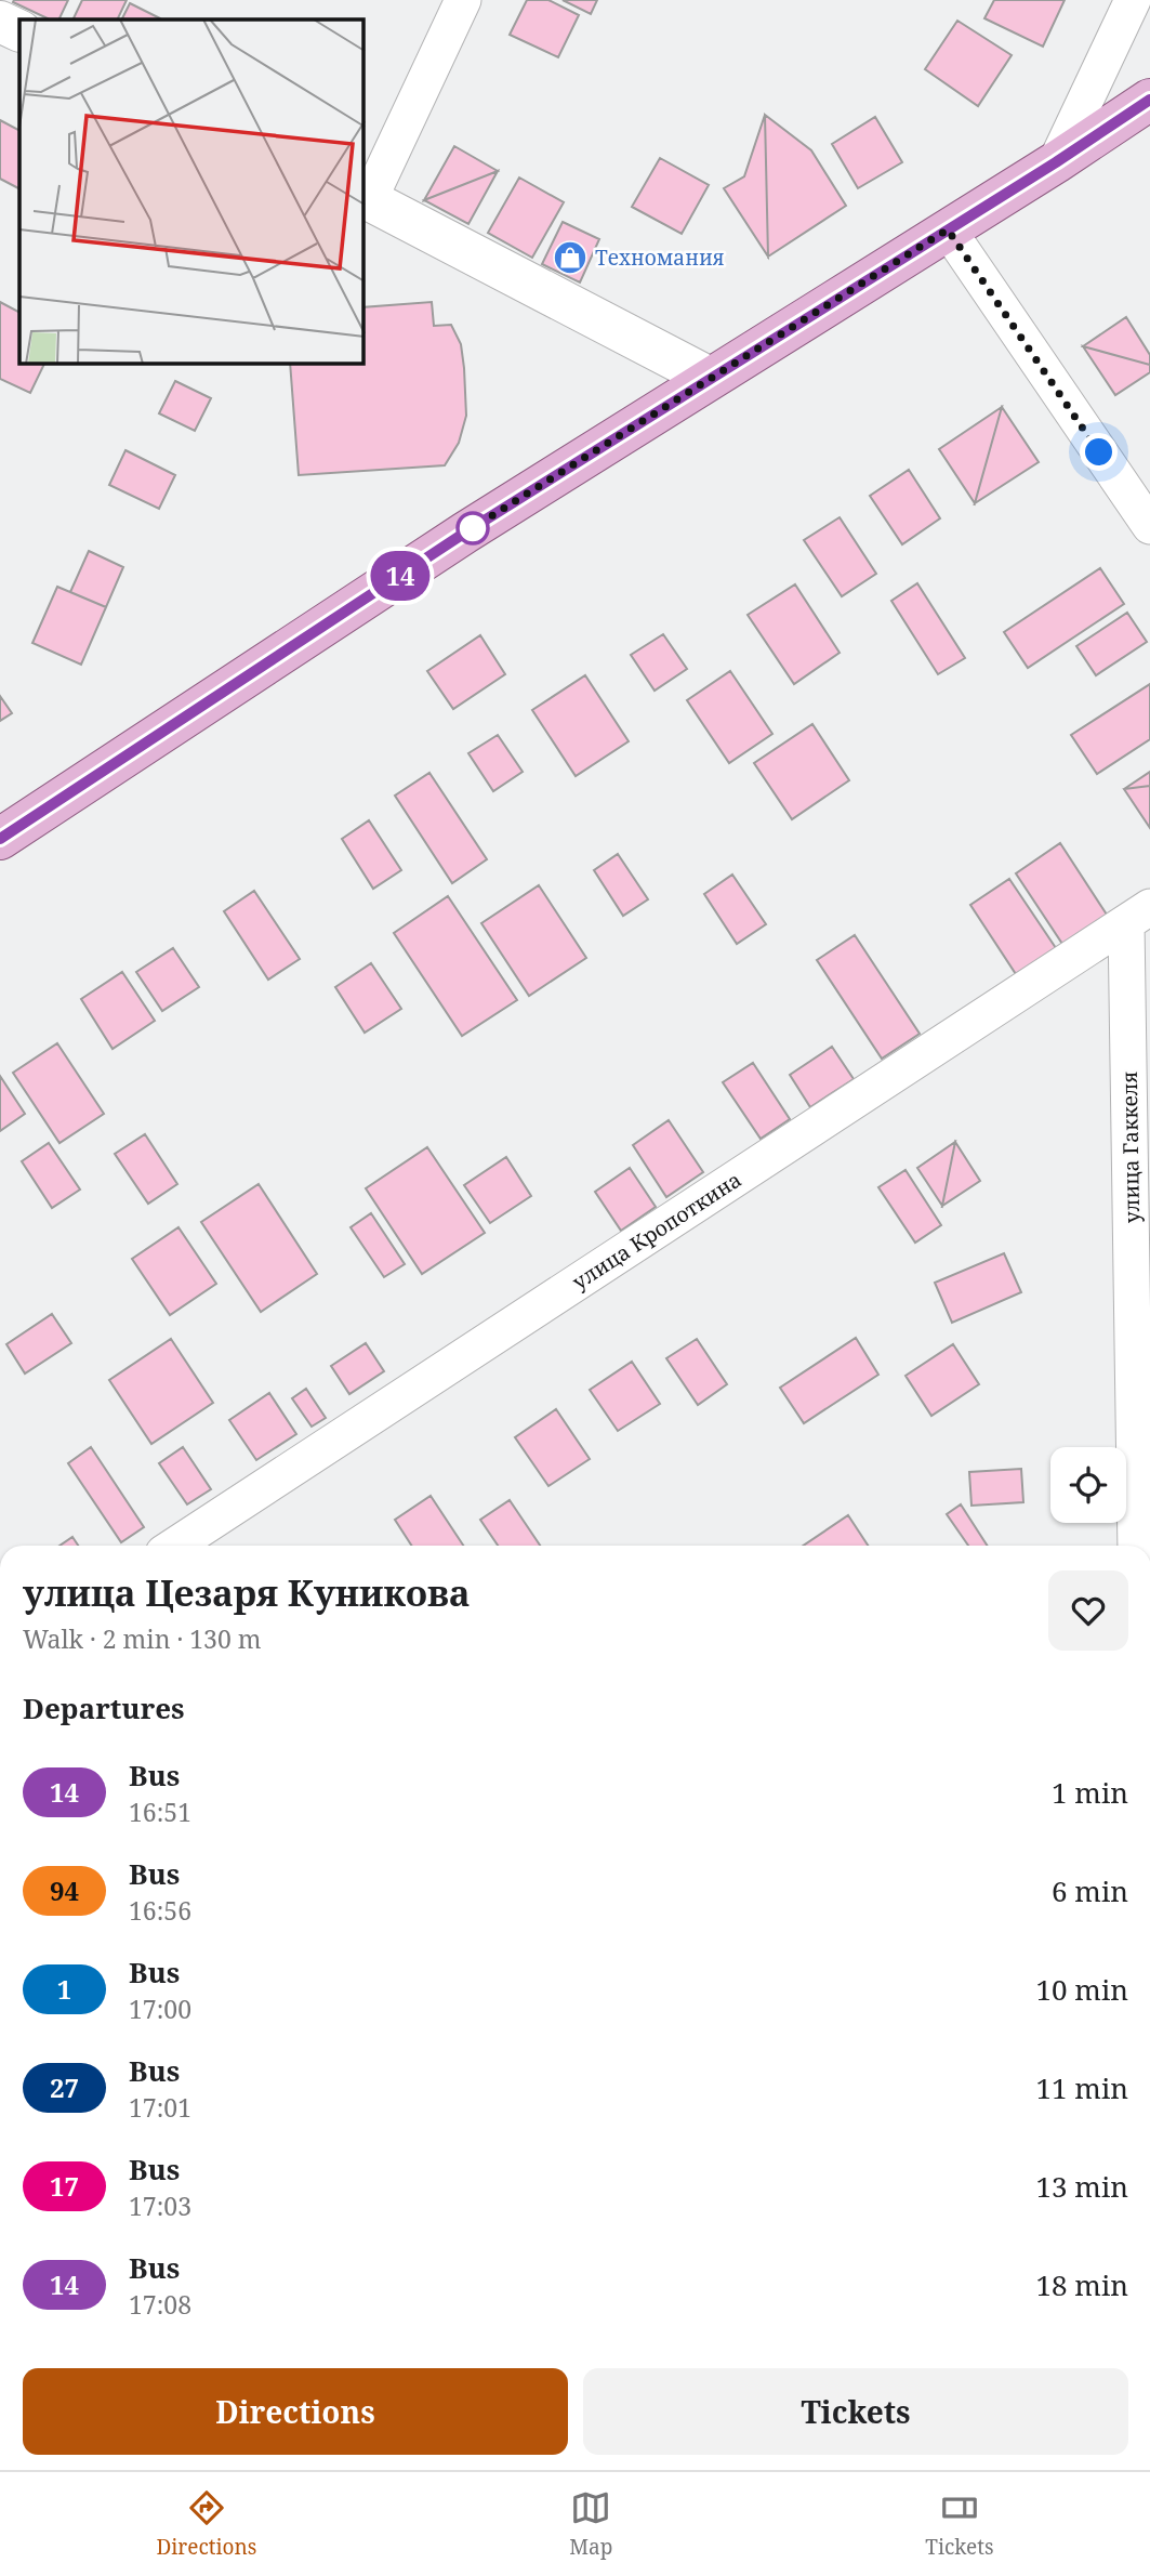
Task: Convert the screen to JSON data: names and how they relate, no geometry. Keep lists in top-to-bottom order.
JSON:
{
  "streets": {
    "street": ["улица Гаккеля", "улица Кропоткина"]
  },
  "crossings": [
    ["улица Гаккеля", "улица Кропоткина"]
  ],
  "places": {
    "shop": ["Техномания"]
  },
  "lines": ["bus line 14"],
  "page": {
    "on_map": "14",
    "heading": [
      ["улица Цезаря Куникова", "Walk · 2 min · 130 m"],
      "Departures"
    ],
    "list": [
      {
        "mark": "14",
        "name": "Bus",
        "note": "16:51",
        "value": "1 min"
      },
      {
        "mark": "94",
        "name": "Bus",
        "note": "16:56",
        "value": "6 min"
      },
      {
        "mark": "1",
        "name": "Bus",
        "note": "17:00",
        "value": "10 min"
      },
      {
        "mark": "27",
        "name": "Bus",
        "note": "17:01",
        "value": "11 min"
      },
      {
        "mark": "17",
        "name": "Bus",
        "note": "17:03",
        "value": "13 min"
      },
      {
        "mark": "14",
        "name": "Bus",
        "note": "17:08",
        "value": "18 min"
      }
    ],
    "buttons": ["Directions", "Tickets"],
    "tabs": ["Directions", "Map", "Tickets"]
  }
}
